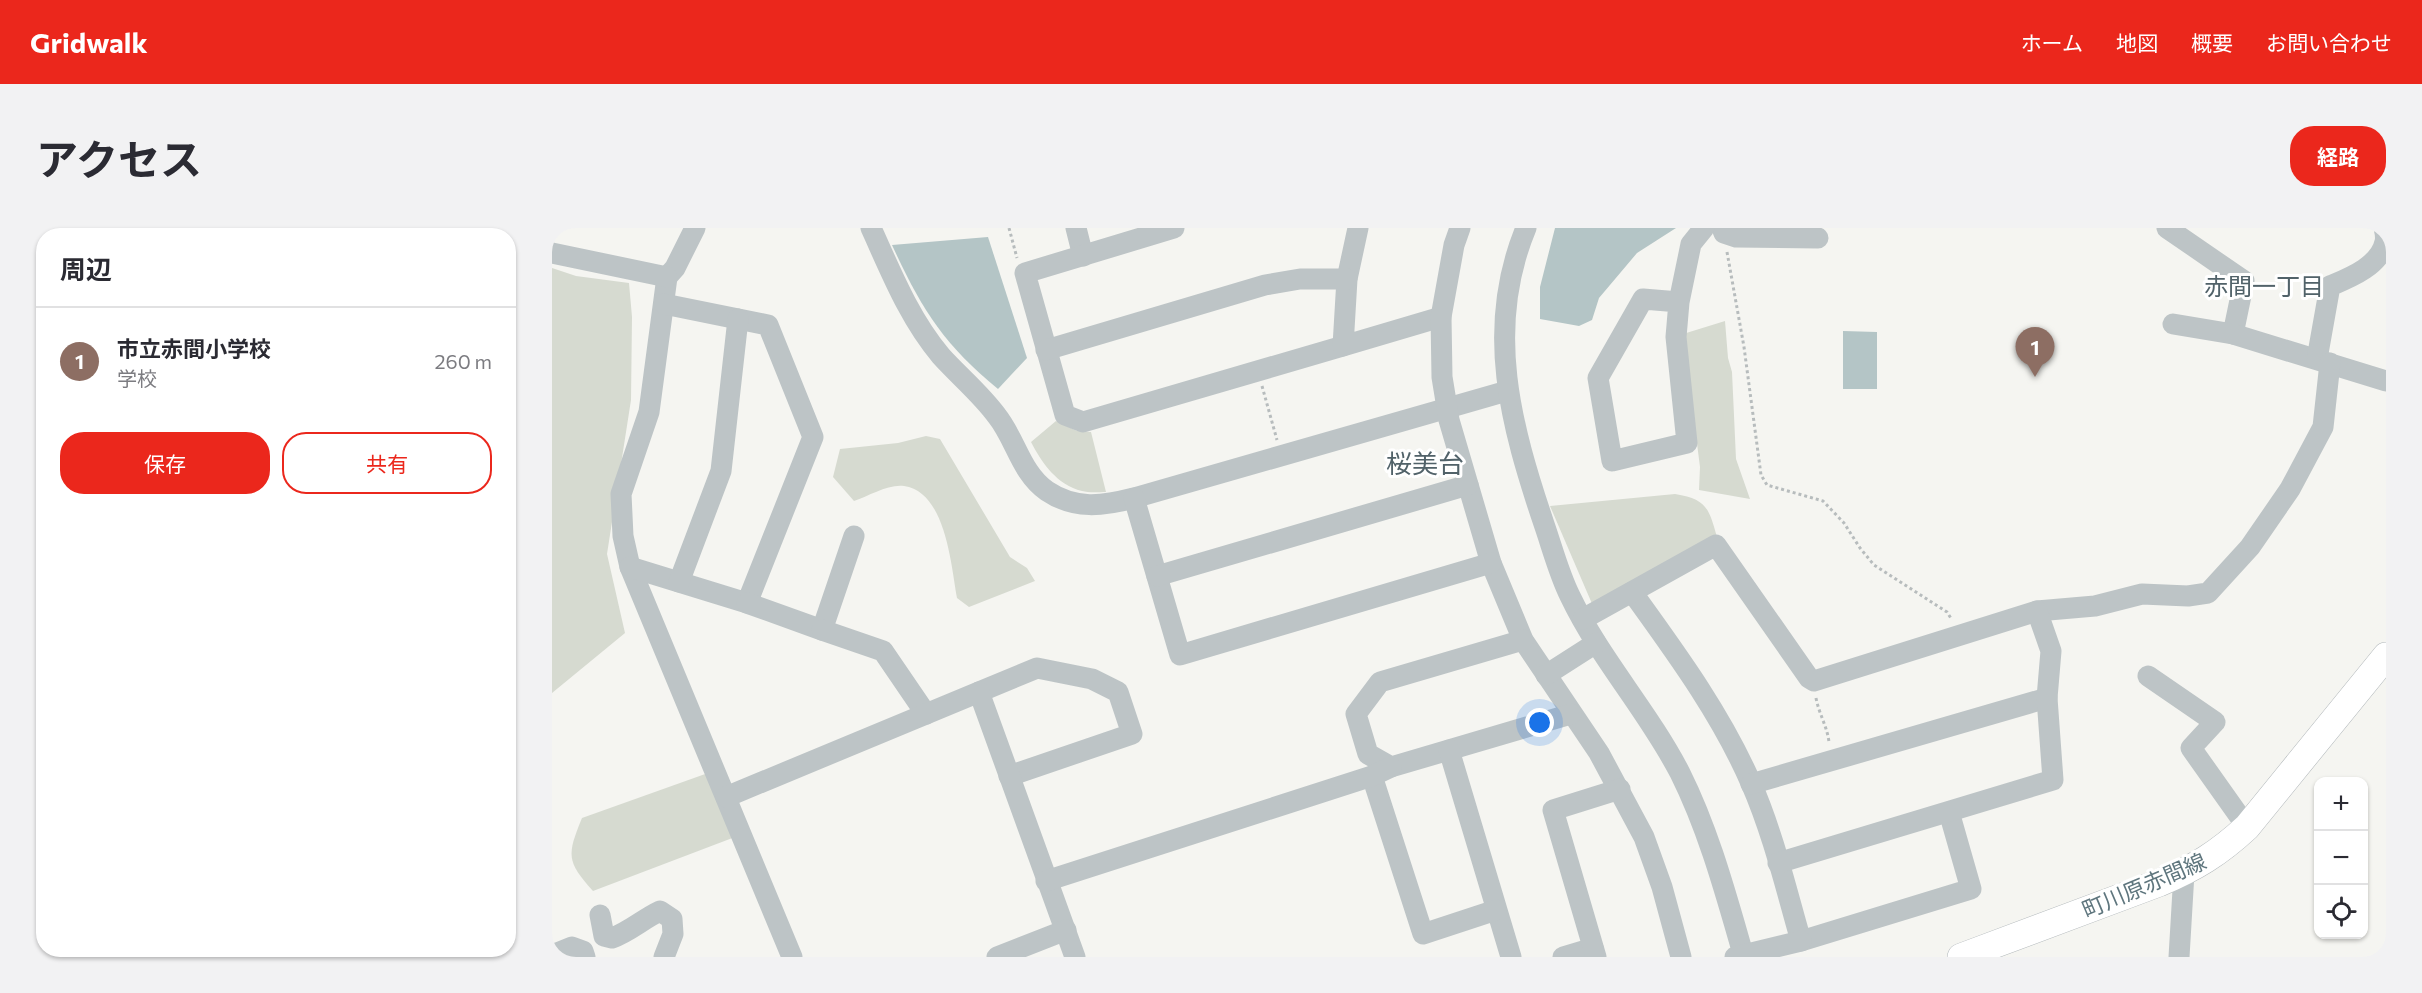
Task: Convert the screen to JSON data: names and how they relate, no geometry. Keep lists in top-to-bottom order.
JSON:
{
  "streets": {
    "main road": ["町川原赤間線"]
  },
  "districts": ["赤間一丁目", "桜美台"],
  "page": {
    "header": "Gridwalk",
    "nav": [
      "ホーム",
      "地図",
      "概要",
      "お問い合わせ"
    ],
    "title": "アクセス",
    "buttons": [
      "経路",
      ["保存", "共有"]
    ],
    "heading": "周辺",
    "list": [
      {
        "mark": "1",
        "name": "市立赤間小学校",
        "note": "学校",
        "value": "260 m"
      }
    ],
    "pins": "1",
    "map_buttons": ["+", "−"]
  }
}
